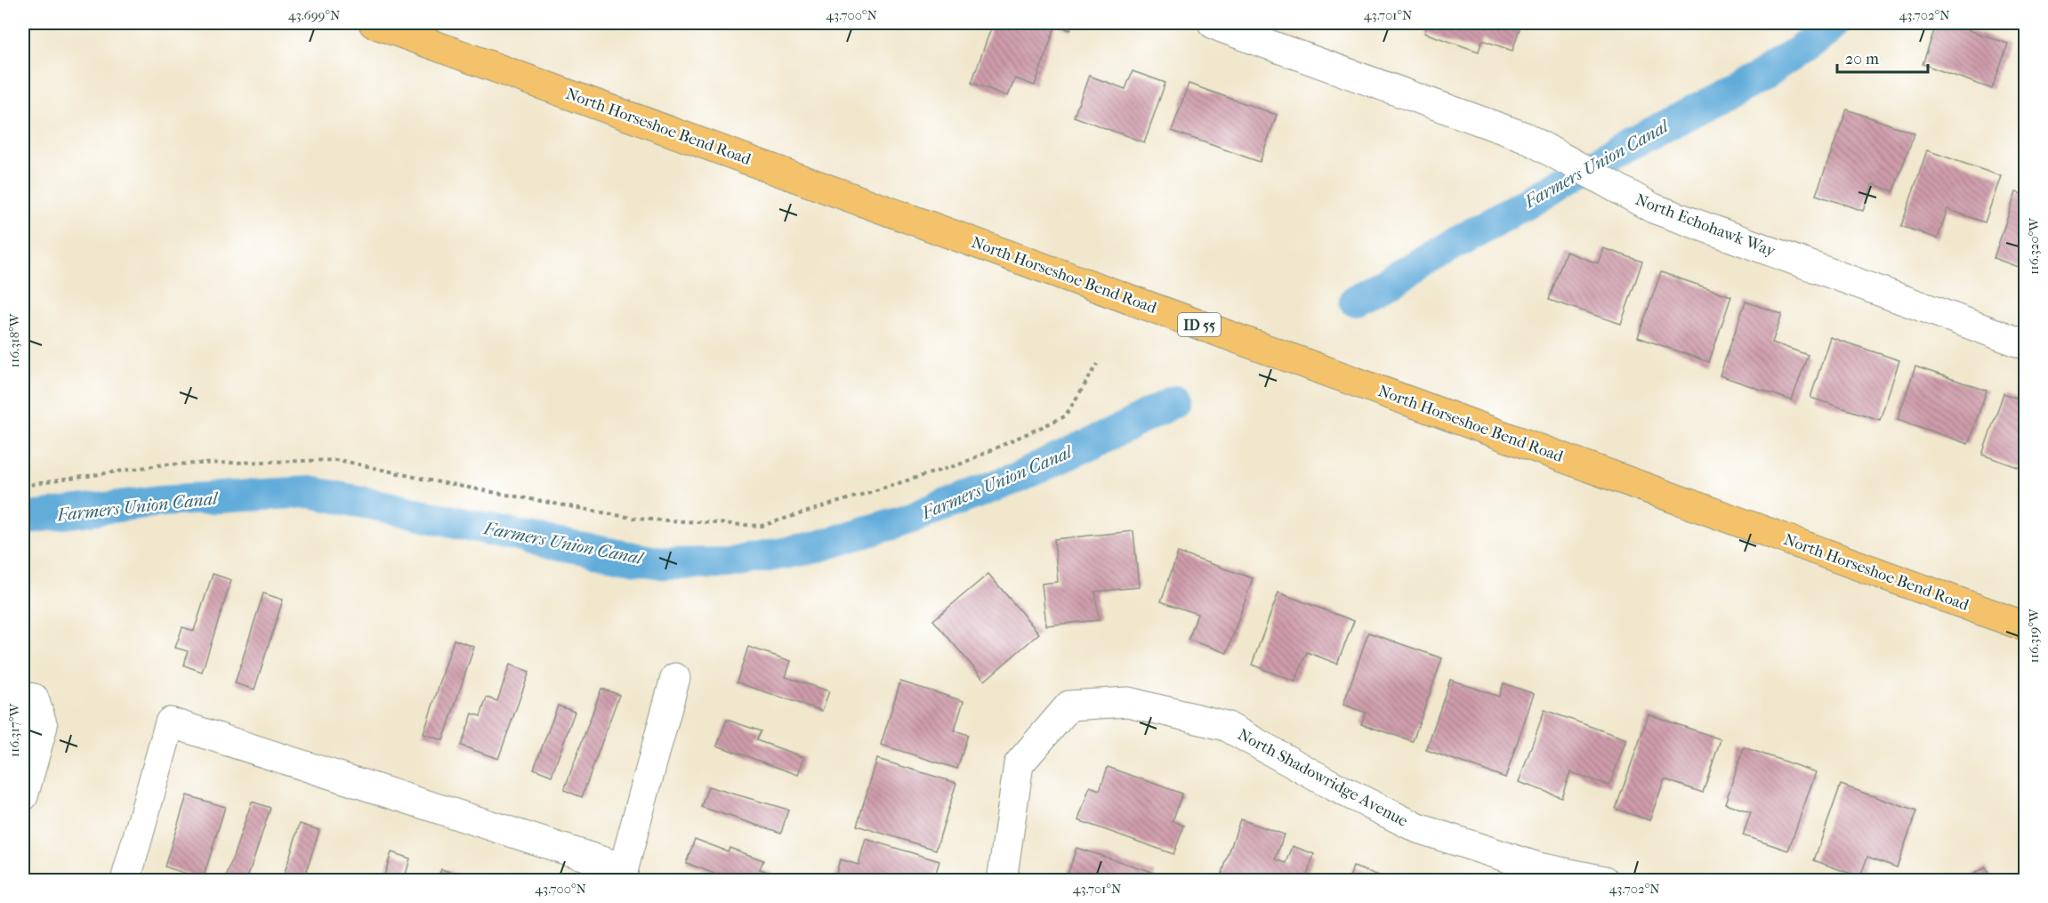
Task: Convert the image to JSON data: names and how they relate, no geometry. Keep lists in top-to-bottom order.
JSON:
{
  "streets": {
    "highway": ["North Horseshoe Bend Road", "ID 55"],
    "street": ["North Echohawk Way", "North Shadowridge Avenue"]
  },
  "water": ["Farmers Union Canal"],
  "scale_bar": "20 m",
  "coordinates": [
    "43.699°N",
    "43.700°N",
    "43.701°N",
    "43.702°N",
    "116.320°W",
    "116.318°W",
    "116.319°W",
    "116.317°W"
  ]
}
